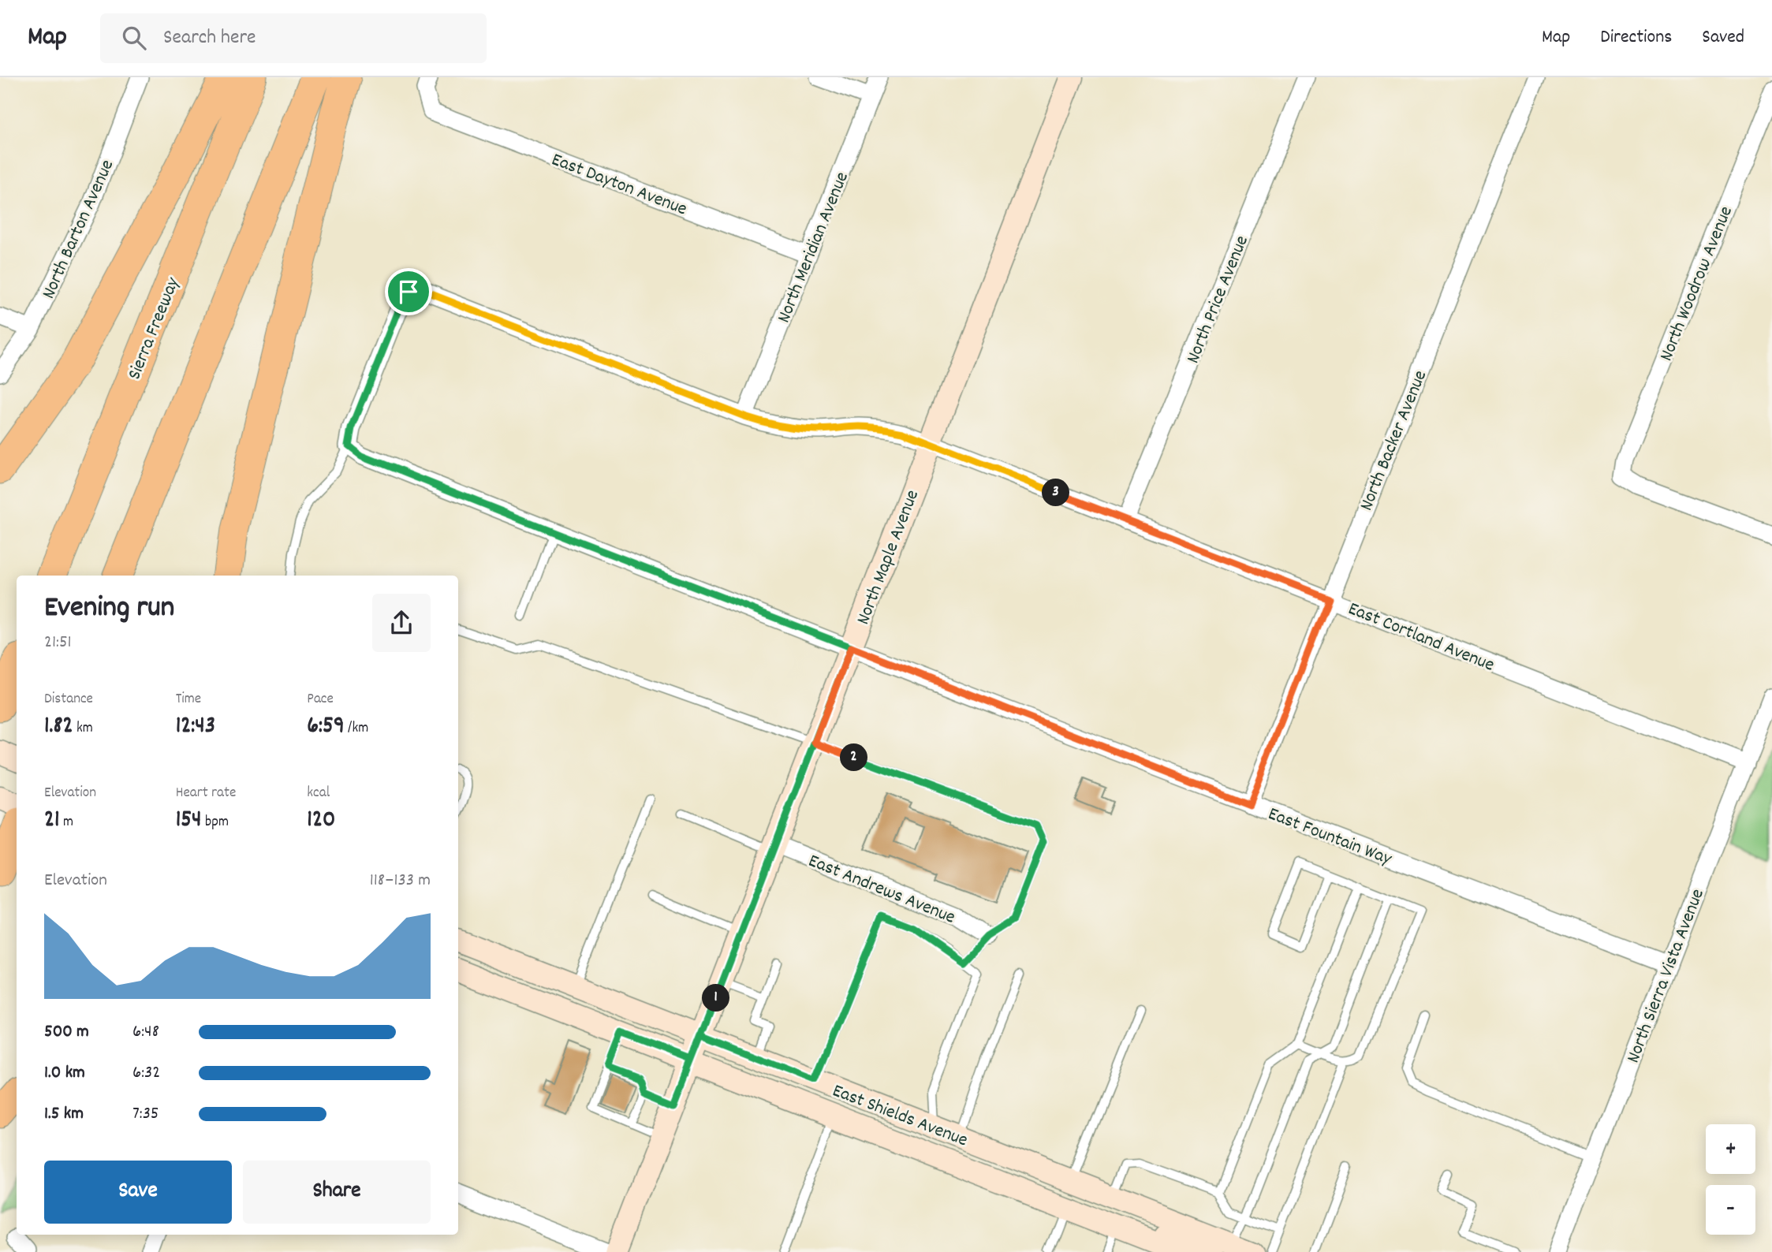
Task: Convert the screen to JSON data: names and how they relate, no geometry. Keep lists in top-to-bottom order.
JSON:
{
  "streets": {
    "highway": ["Sierra Freeway"],
    "main road": ["North Maple Avenue", "East Shields Avenue"],
    "street": [
      "East Dayton Avenue",
      "North Barton Avenue",
      "North Meridian Avenue",
      "North Woodrow Avenue",
      "North Price Avenue",
      "North Backer Avenue",
      "East Cortland Avenue",
      "East Fountain Way",
      "East Andrews Avenue",
      "North Sierra Vista Avenue"
    ]
  },
  "crossings": [
    ["East Dayton Avenue", "North Meridian Avenue"],
    ["North Meridian Avenue", "East Cortland Avenue"],
    ["North Price Avenue", "East Cortland Avenue"],
    ["North Backer Avenue", "East Cortland Avenue"],
    ["North Backer Avenue", "East Fountain Way"],
    ["North Maple Avenue", "East Cortland Avenue"],
    ["North Maple Avenue", "East Fountain Way"],
    ["North Maple Avenue", "East Andrews Avenue"],
    ["North Maple Avenue", "East Shields Avenue"],
    ["East Cortland Avenue", "East Fountain Way"],
    ["East Cortland Avenue", "North Sierra Vista Avenue"],
    ["East Fountain Way", "North Sierra Vista Avenue"]
  ],
  "page": {
    "header": "Map",
    "search": "Search here",
    "nav": ["Map", "Directions", "Saved"],
    "pins": ["3", "2", "1"],
    "heading": ["Evening run", "21:51"],
    "stats": [
      ["Distance", "1.82 km"],
      ["Time", "12:43"],
      ["Pace", "6:59 /km"],
      ["Elevation", "21 m"],
      ["Heart rate", "154 bpm"],
      ["kcal", "120"]
    ],
    "chart": ["Elevation", "118–133 m"],
    "list": [
      {
        "name": "500 m",
        "note": "6:48"
      },
      {
        "name": "1.0 km",
        "note": "6:32"
      },
      {
        "name": "1.5 km",
        "note": "7:35"
      }
    ],
    "map_buttons": ["+", "−"],
    "buttons": ["Save", "Share"]
  }
}
